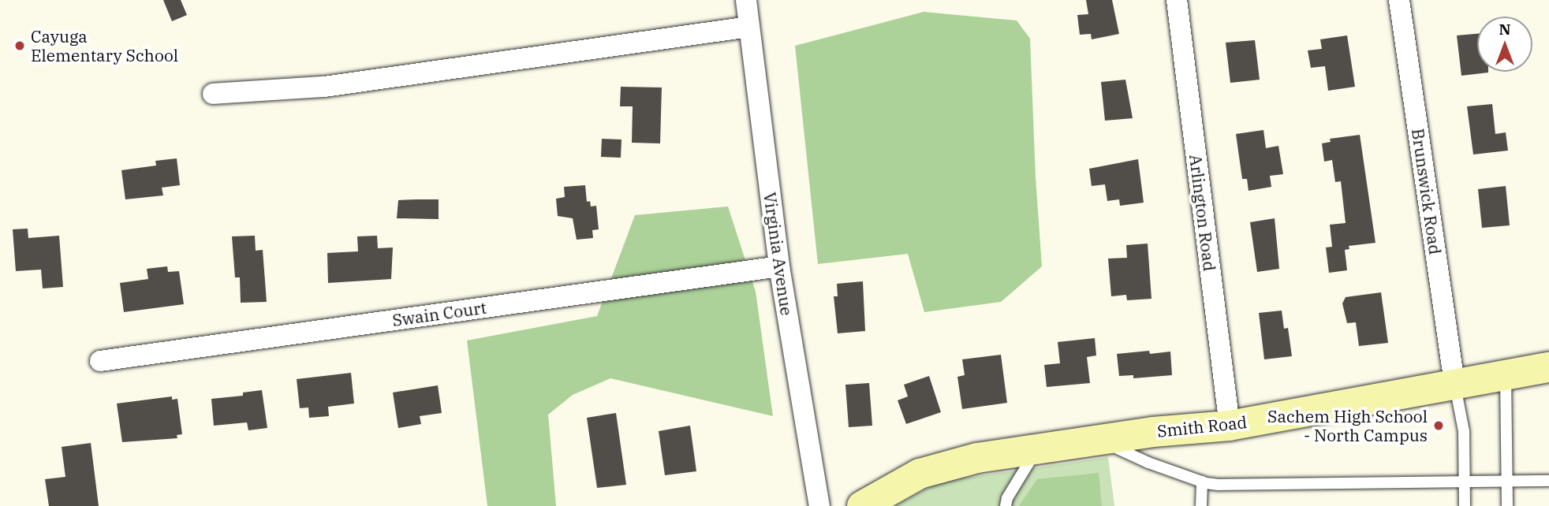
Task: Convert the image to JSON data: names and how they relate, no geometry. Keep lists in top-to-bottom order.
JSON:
{
  "streets": {
    "street": [
      "Brunswick Road",
      "Arlington Road",
      "Virginia Avenue",
      "Swain Court",
      "Smith Road"
    ]
  },
  "crossings": [
    ["Brunswick Road", "Smith Road"],
    ["Arlington Road", "Smith Road"],
    ["Virginia Avenue", "Swain Court"]
  ],
  "places": ["Cayuga Elementary School", "Sachem High School - North Campus"],
  "north": "top"
}
